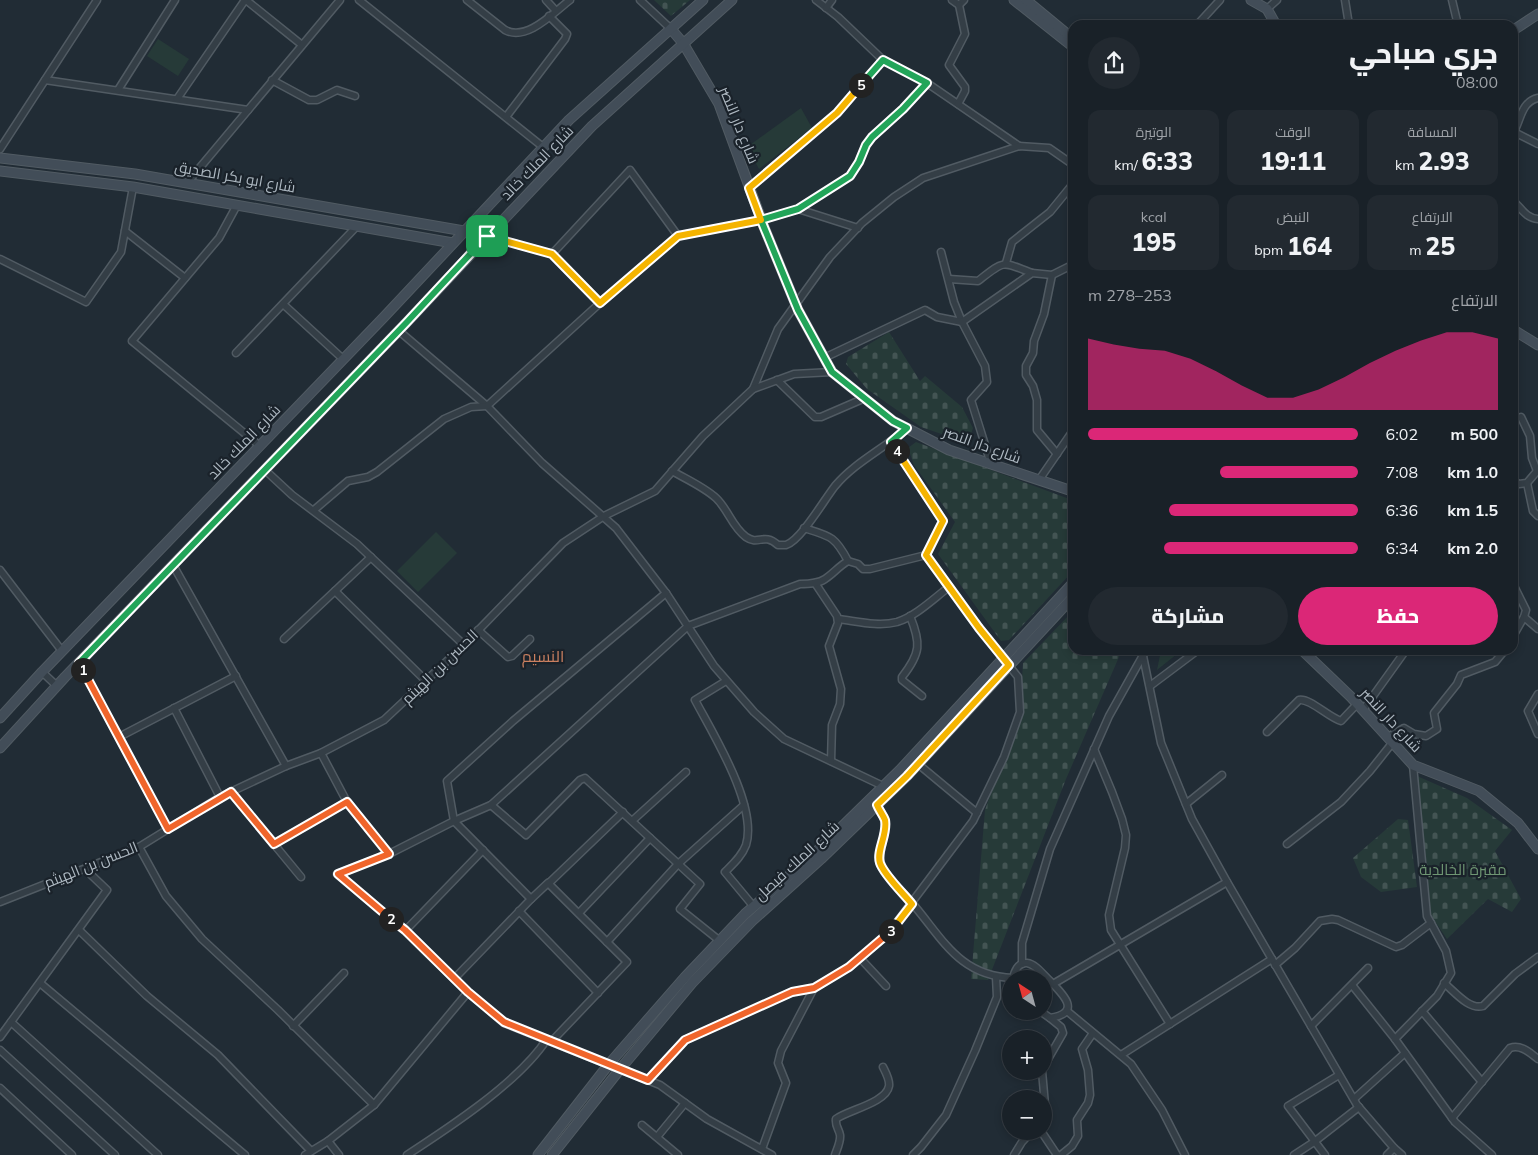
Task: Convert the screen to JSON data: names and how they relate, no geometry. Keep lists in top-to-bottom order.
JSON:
{
  "streets": {
    "main road": [
      "شارع دار النصر",
      "شارع الملك خالد",
      "شارع ابو بكر الصديق",
      "شارع الملك فيصل"
    ],
    "street": ["الحسن بن الهيثم"]
  },
  "crossings": [
    ["شارع دار النصر", "شارع الملك خالد"],
    ["شارع دار النصر", "الحسن بن الهيثم"],
    ["شارع الملك خالد", "شارع ابو بكر الصديق"]
  ],
  "districts": ["النسيم"],
  "parks": ["مقبرة الخالدية"],
  "north": "top left",
  "page": {
    "heading": ["جري صباحي", "08:00"],
    "pins": [
      "5",
      "4",
      "1",
      "2",
      "3"
    ],
    "stats": [
      ["المسافة", "2.93 km"],
      ["الوقت", "19:11"],
      ["الوتيرة", "6:33 /km"],
      ["الارتفاع", "25 m"],
      ["النبض", "164 bpm"],
      ["kcal", "195"]
    ],
    "chart": ["الارتفاع", "253–278 m"],
    "list": [
      {
        "name": "500 m",
        "note": "6:02"
      },
      {
        "name": "1.0 km",
        "note": "7:08"
      },
      {
        "name": "1.5 km",
        "note": "6:36"
      },
      {
        "name": "2.0 km",
        "note": "6:34"
      }
    ],
    "buttons": ["حفظ", "مشاركة"],
    "map_buttons": ["+", "−"]
  }
}
